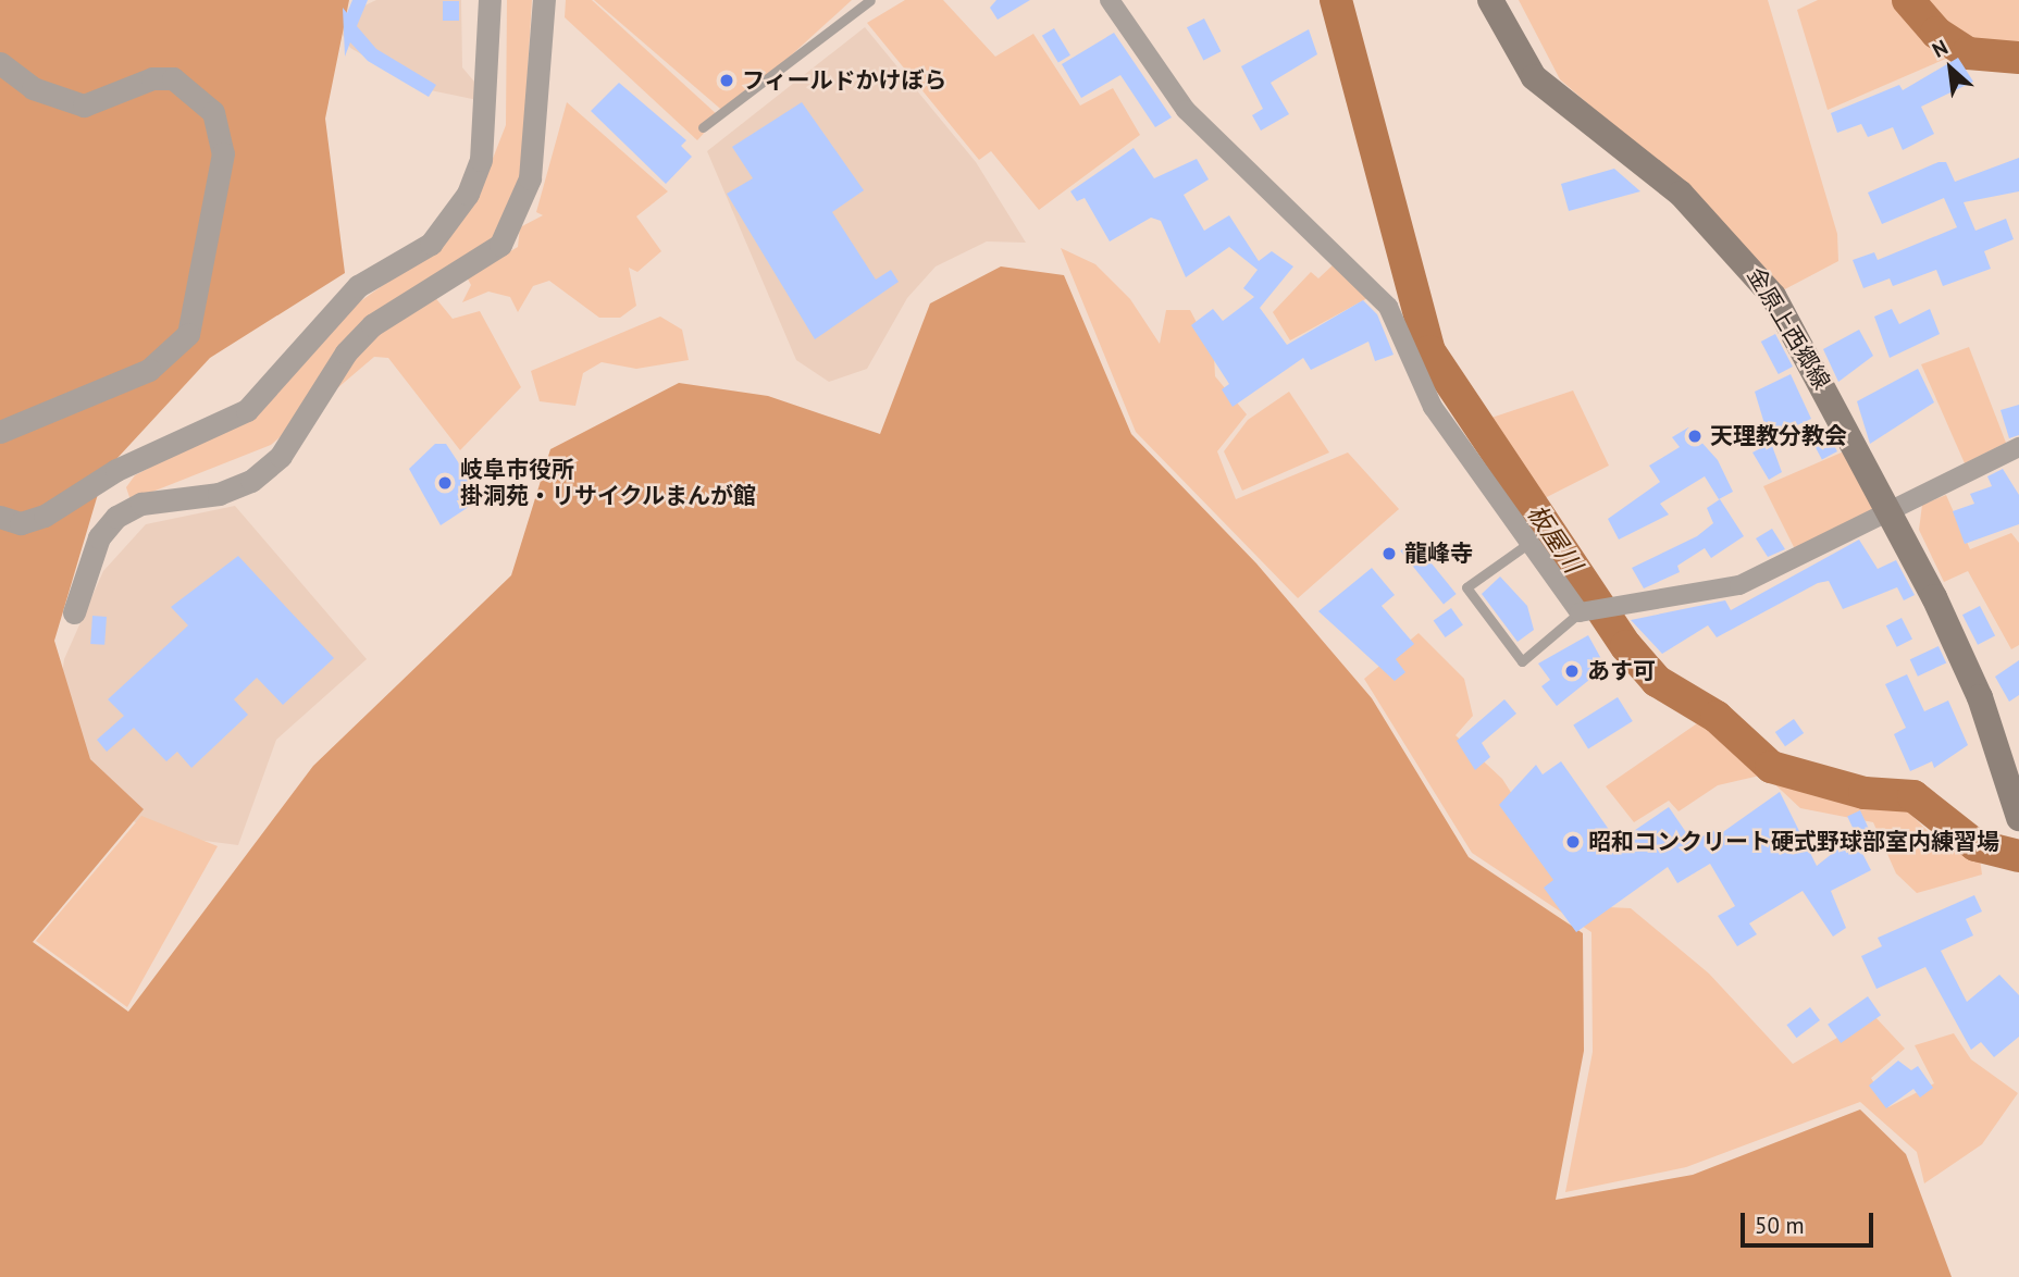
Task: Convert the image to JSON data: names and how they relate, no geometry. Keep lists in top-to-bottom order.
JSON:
{
  "streets": {
    "main road": ["金原上西郷線"]
  },
  "water": ["板屋川"],
  "places": [
    "フィールドかけぼら",
    "天理教分教会",
    "岐阜市役所 掛洞苑・リサイクルまんが館",
    "龍峰寺",
    "あす可",
    "昭和コンクリート硬式野球部室内練習場"
  ],
  "scale_bar": "50 m",
  "north": "top left"
}
